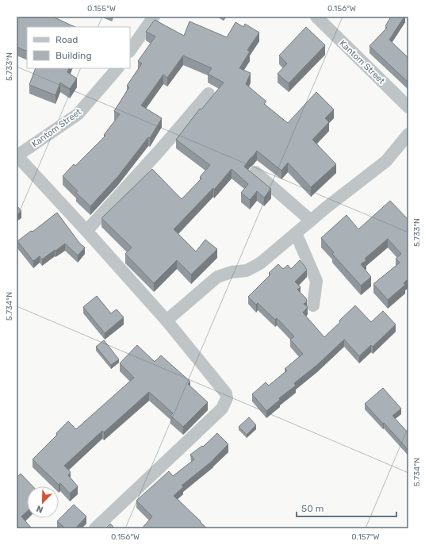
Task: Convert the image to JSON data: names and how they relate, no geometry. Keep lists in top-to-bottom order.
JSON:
{
  "streets": {
    "street": ["Kantom Street"]
  },
  "legend": ["Road", "Building"],
  "scale_bar": "50 m",
  "north": "bottom left",
  "coordinates": [
    "0.155°W",
    "0.156°W",
    "5.733°N",
    "5.734°N",
    "0.157°W"
  ]
}
